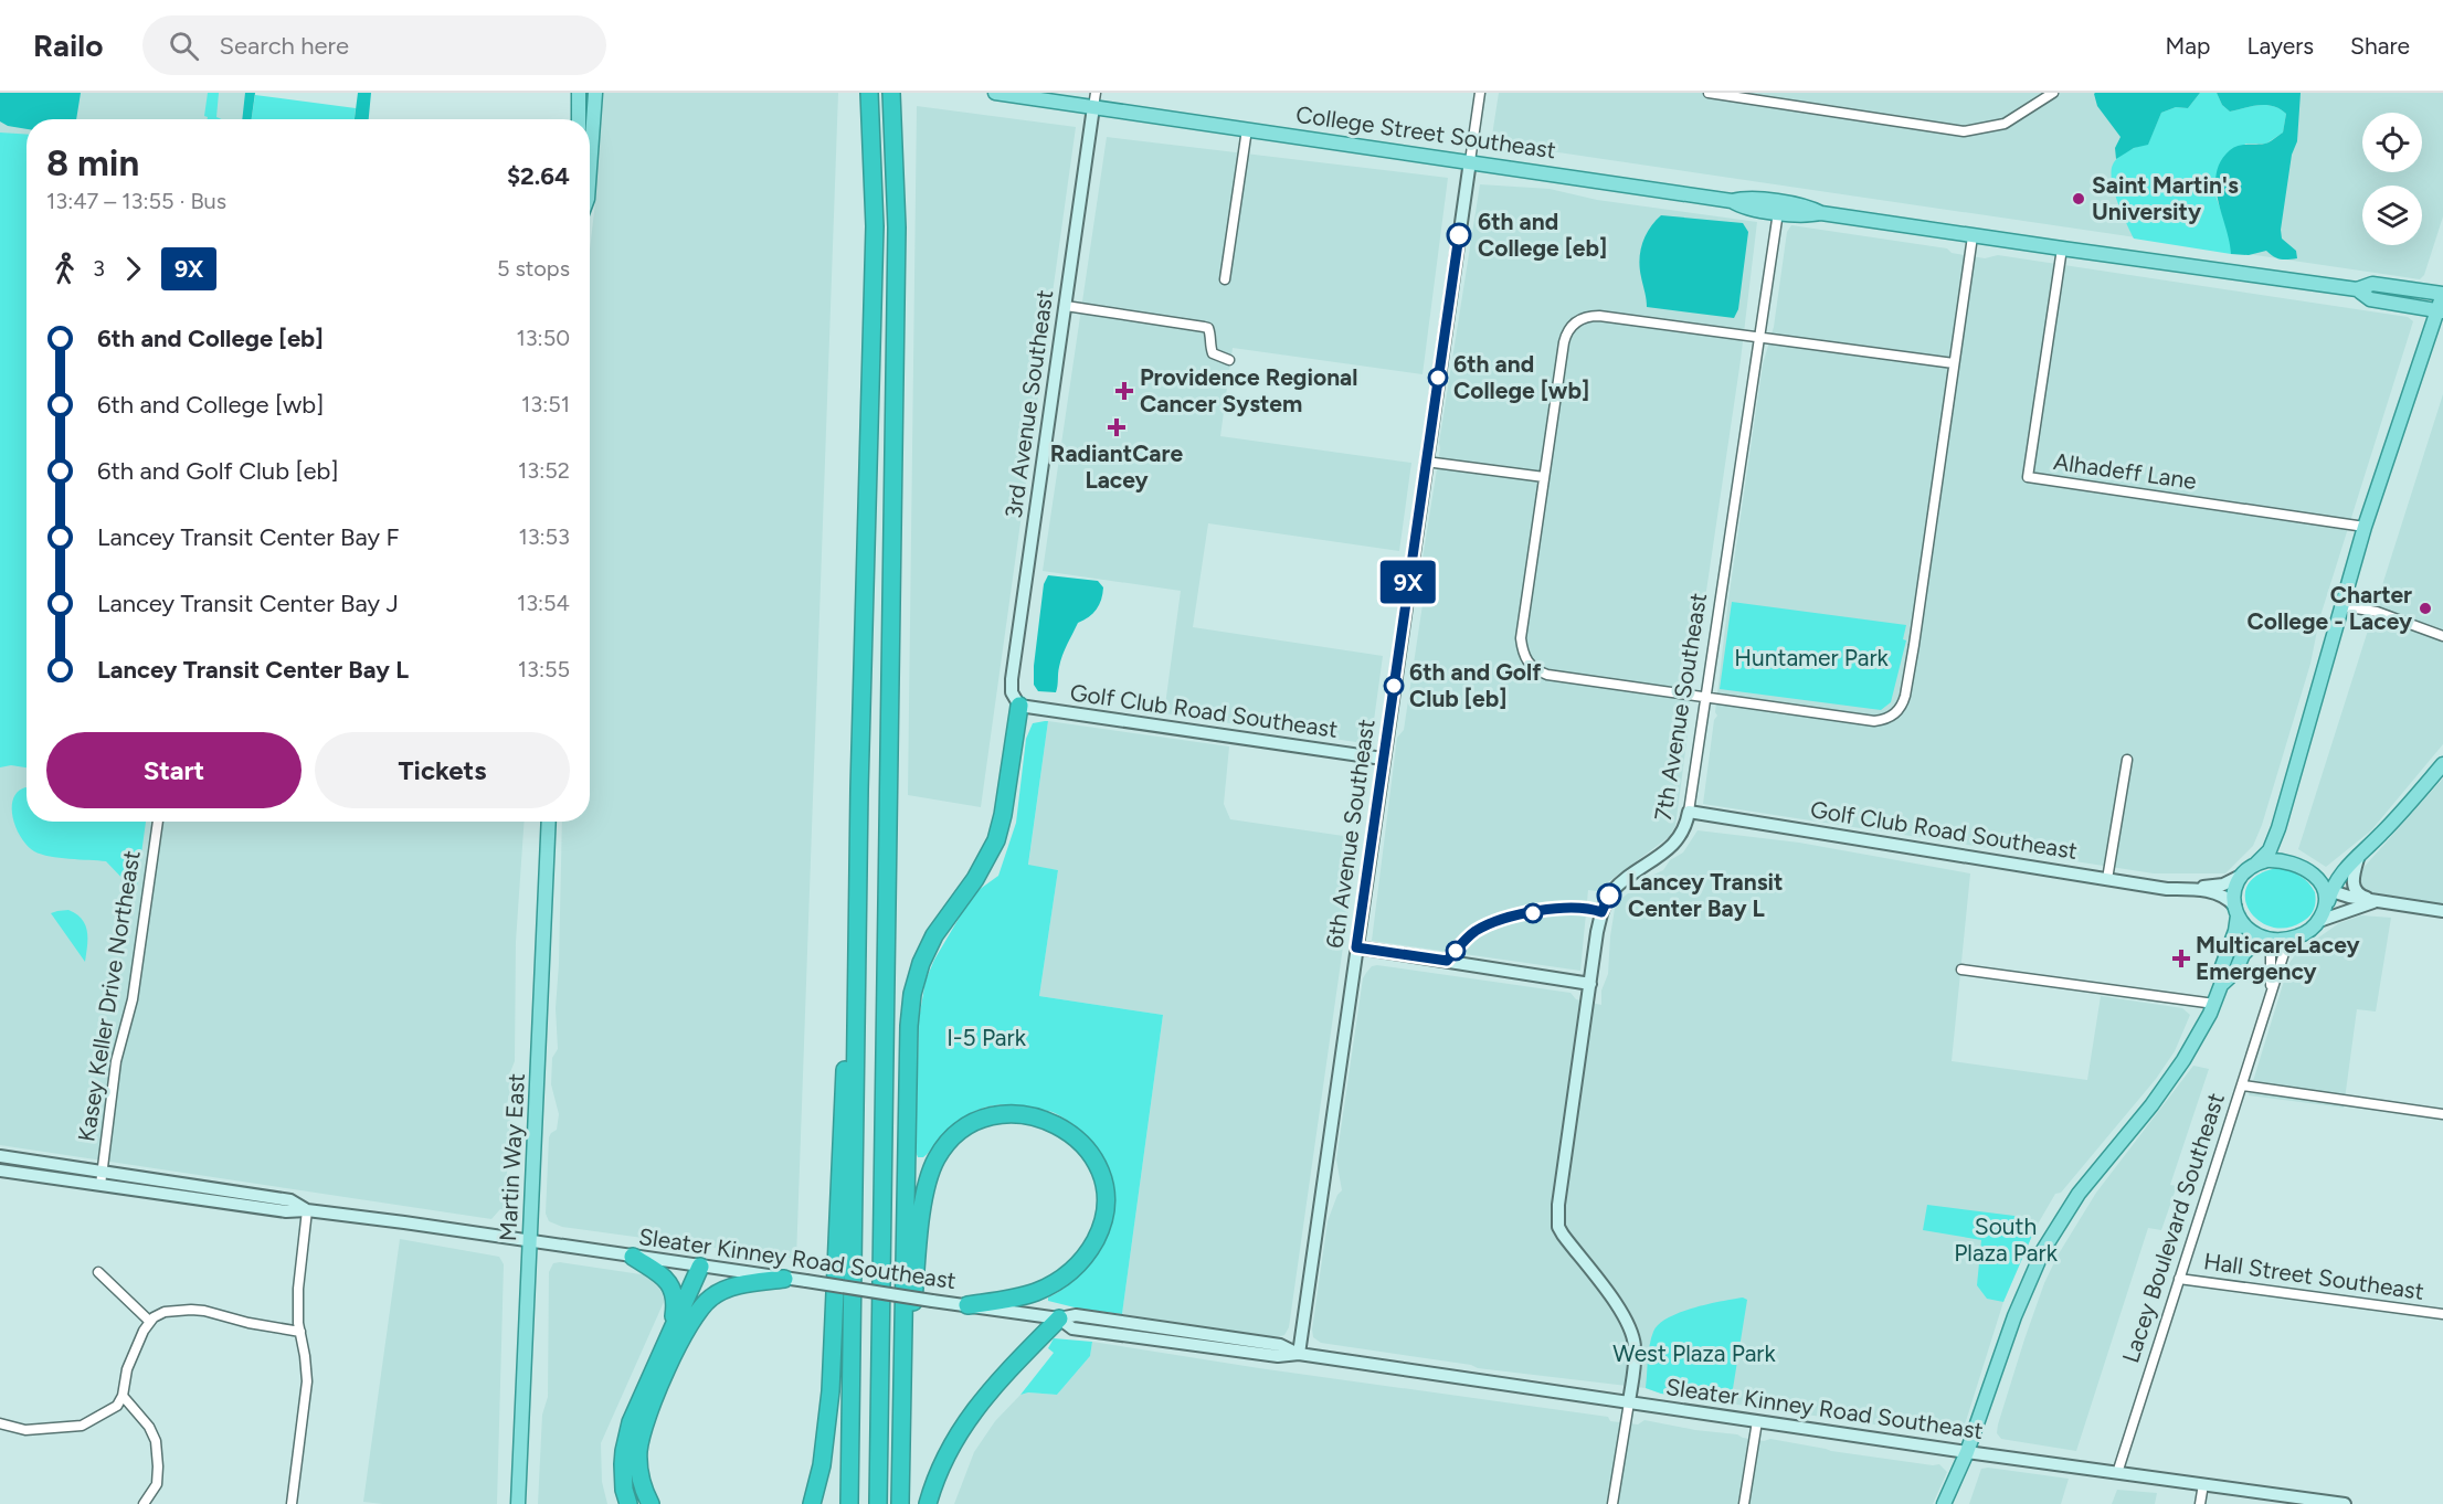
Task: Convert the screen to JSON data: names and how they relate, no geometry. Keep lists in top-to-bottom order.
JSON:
{
  "streets": {
    "main road": ["College Street Southeast", "Martin Way East"],
    "street": [
      "3rd Avenue Southeast",
      "Alhadeff Lane",
      "7th Avenue Southeast",
      "Golf Club Road Southeast",
      "6th Avenue Southeast",
      "Kasey Keller Drive Northeast",
      "Lacey Boulevard Southeast",
      "Sleater Kinney Road Southeast",
      "Hall Street Southeast"
    ]
  },
  "crossings": [
    ["College Street Southeast", "3rd Avenue Southeast"],
    ["College Street Southeast", "Alhadeff Lane"],
    ["College Street Southeast", "7th Avenue Southeast"],
    ["College Street Southeast", "6th Avenue Southeast"],
    ["3rd Avenue Southeast", "Golf Club Road Southeast"],
    ["7th Avenue Southeast", "Golf Club Road Southeast"],
    ["7th Avenue Southeast", "Sleater Kinney Road Southeast"],
    ["Golf Club Road Southeast", "6th Avenue Southeast"],
    ["Golf Club Road Southeast", "Lacey Boulevard Southeast"],
    ["6th Avenue Southeast", "Sleater Kinney Road Southeast"],
    ["Martin Way East", "Sleater Kinney Road Southeast"],
    ["Lacey Boulevard Southeast", "Sleater Kinney Road Southeast"],
    ["Lacey Boulevard Southeast", "Hall Street Southeast"]
  ],
  "parks": [
    "Huntamer Park",
    "I-5 Park",
    "South Plaza Park",
    "West Plaza Park"
  ],
  "places": {
    "other": [
      "Saint Martin's University",
      "6th and College [eb]",
      "6th and College [wb]",
      "Charter College - Lacey",
      "6th and Golf Club [eb]",
      "Lancey Transit Center Bay L"
    ],
    "health": ["Providence Regional Cancer System", "RadiantCare Lacey", "MulticareLacey Emergency"]
  },
  "lines": ["bus line 9X"],
  "page": {
    "header": "Railo",
    "search": "Search here",
    "nav": ["Map", "Layers", "Share"],
    "on_map": "9X",
    "heading": ["8 min", "13:47 – 13:55 · Bus", "$2.64"],
    "legs": ["3", "9X", "5 stops"],
    "list": [
      {
        "name": "6th and College [eb]",
        "value": "13:50"
      },
      {
        "name": "6th and College [wb]",
        "value": "13:51"
      },
      {
        "name": "6th and Golf Club [eb]",
        "value": "13:52"
      },
      {
        "name": "Lancey Transit Center Bay F",
        "value": "13:53"
      },
      {
        "name": "Lancey Transit Center Bay J",
        "value": "13:54"
      },
      {
        "name": "Lancey Transit Center Bay L",
        "value": "13:55"
      }
    ],
    "buttons": ["Start", "Tickets"]
  }
}
